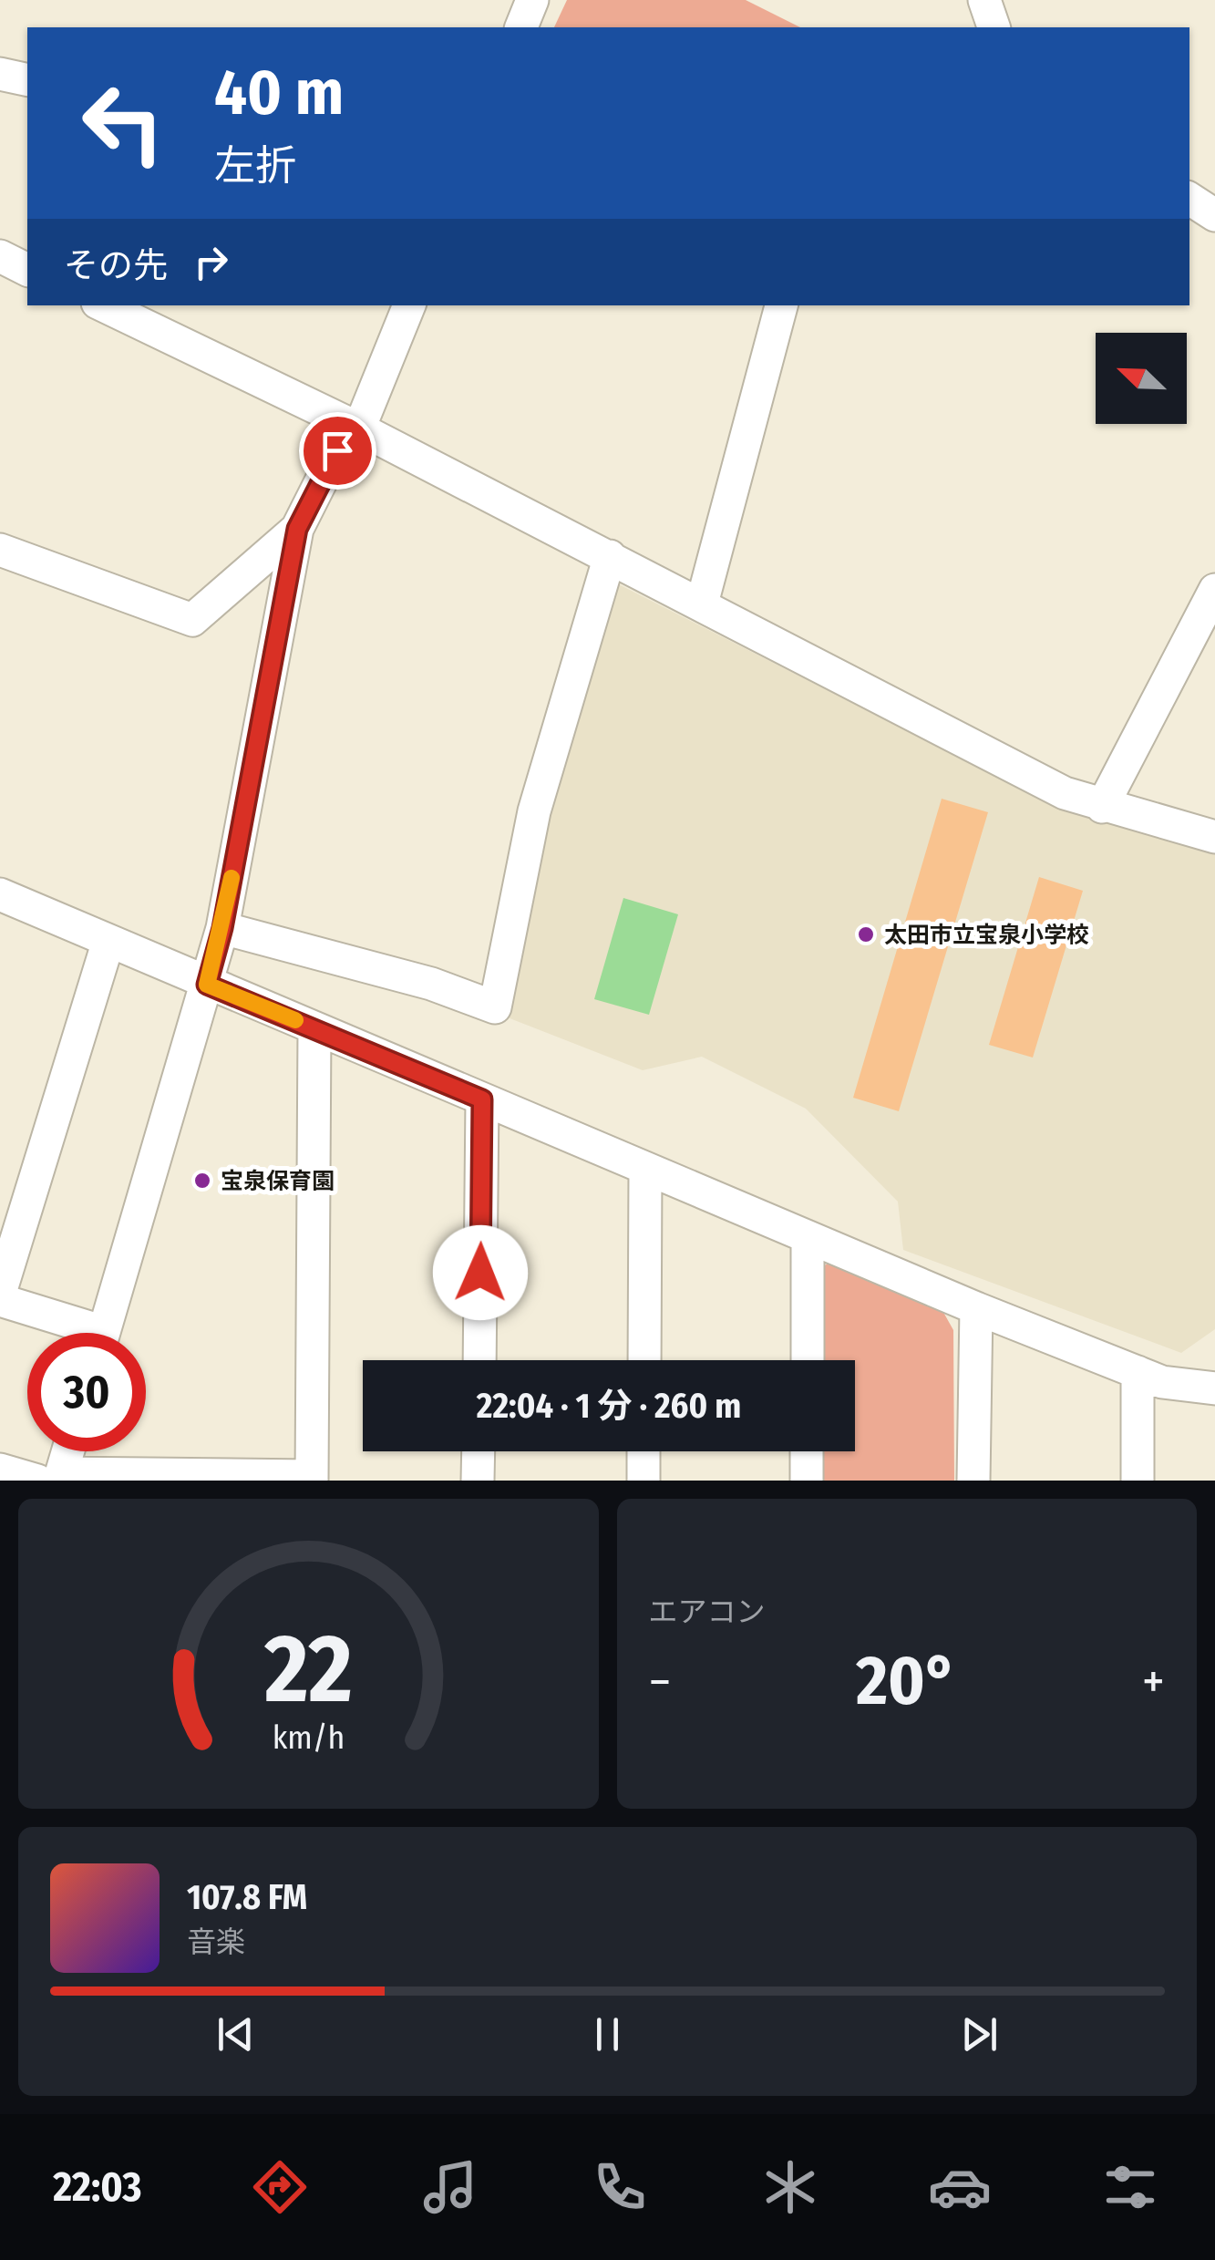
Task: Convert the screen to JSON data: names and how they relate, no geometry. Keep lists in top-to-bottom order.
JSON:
{
  "places": ["太田市立宝泉小学校", "宝泉保育園"],
  "north": "top left",
  "page": {
    "turn": ["40 m", "左折"],
    "then": "その先",
    "limit": "30",
    "trip": "22:04 · 1 分 · 260 m",
    "tile": "エアコン",
    "heat": ["−", "20°", "+"],
    "song": ["107.8 FM", "音楽"],
    "tabs": "22:03",
    "gauge": ["22", "km/h"]
  }
}
